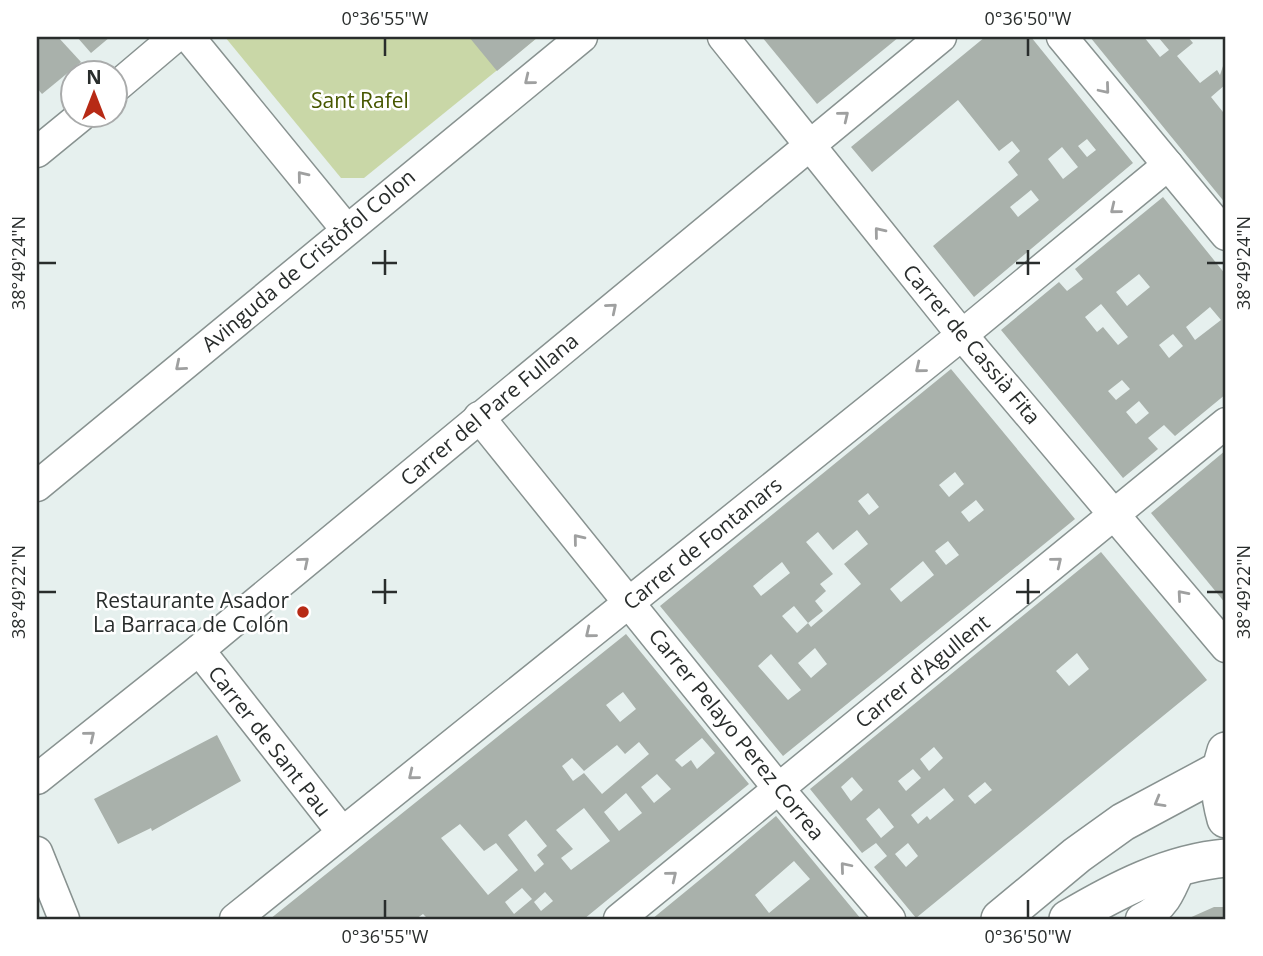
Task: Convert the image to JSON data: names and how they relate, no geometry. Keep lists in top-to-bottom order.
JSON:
{
  "streets": {
    "street": [
      "Avinguda de Cristòfol Colon",
      "Carrer de Cassià Fita",
      "Carrer del Pare Fullana",
      "Carrer de Fontanars",
      "Carrer d'Agullent",
      "Carrer Pelayo Perez Correa",
      "Carrer de Sant Pau"
    ]
  },
  "crossings": [
    ["Carrer de Cassià Fita", "Carrer del Pare Fullana"],
    ["Carrer de Cassià Fita", "Carrer de Fontanars"],
    ["Carrer de Cassià Fita", "Carrer d'Agullent"],
    ["Carrer del Pare Fullana", "Carrer Pelayo Perez Correa"],
    ["Carrer del Pare Fullana", "Carrer de Sant Pau"],
    ["Carrer de Fontanars", "Carrer Pelayo Perez Correa"],
    ["Carrer de Fontanars", "Carrer de Sant Pau"],
    ["Carrer d'Agullent", "Carrer Pelayo Perez Correa"]
  ],
  "one_way": [
    "Avinguda de Cristòfol Colon",
    "Carrer del Pare Fullana",
    "Carrer de Fontanars",
    "Carrer Pelayo Perez Correa"
  ],
  "parks": ["Sant Rafel"],
  "places": ["Restaurante Asador La Barraca de Colón"],
  "north": "top",
  "coordinates": [
    "0°36'55\"W",
    "0°36'50\"W",
    "38°49'24\"N",
    "38°49'22\"N"
  ]
}
